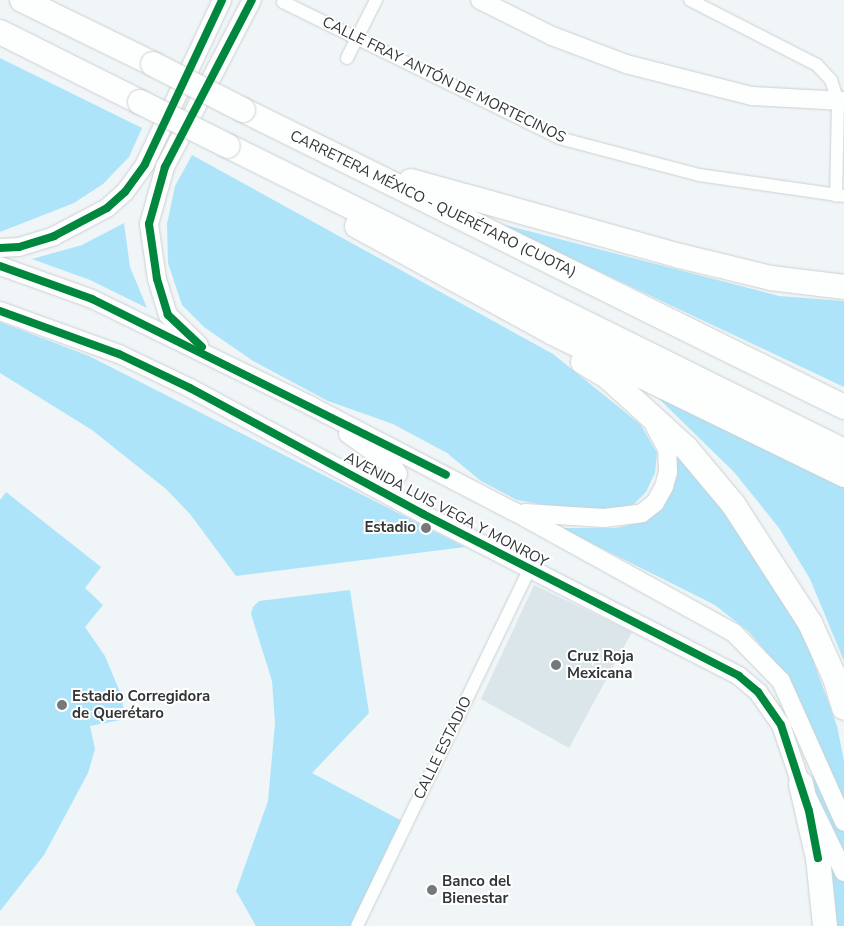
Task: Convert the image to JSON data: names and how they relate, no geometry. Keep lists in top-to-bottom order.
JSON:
{
  "streets": {
    "highway": ["CARRETERA MÉXICO - QUERÉTARO (CUOTA)"],
    "main road": ["AVENIDA LUIS VEGA Y MONROY"],
    "street": ["CALLE FRAY ANTÓN DE MORTECINOS", "CALLE ESTADIO"]
  },
  "crossings": [
    ["AVENIDA LUIS VEGA Y MONROY", "CALLE ESTADIO"]
  ],
  "places": [
    "Estadio",
    "Cruz Roja Mexicana",
    "Estadio Corregidora de Querétaro",
    "Banco del Bienestar"
  ]
}
